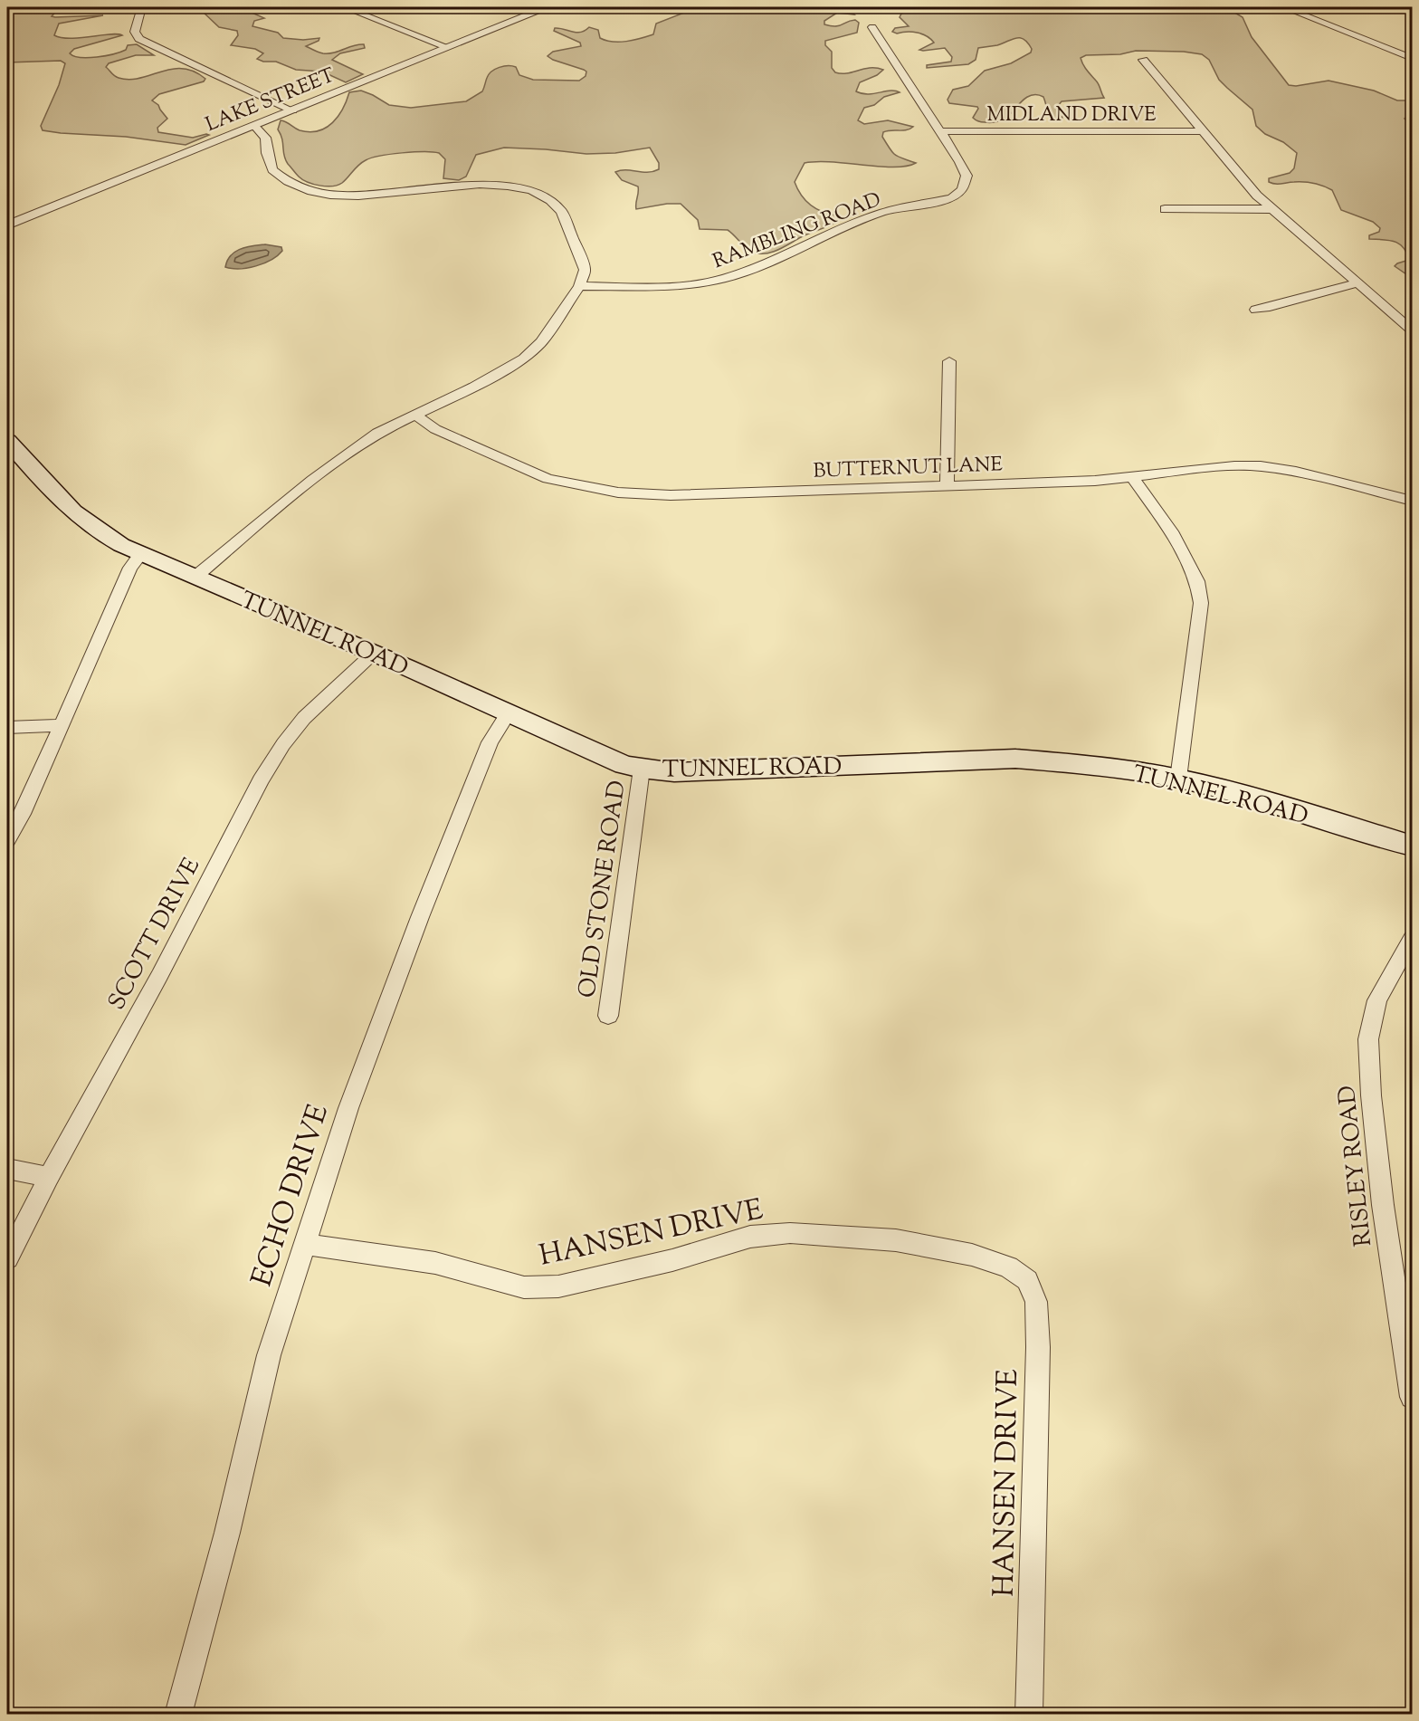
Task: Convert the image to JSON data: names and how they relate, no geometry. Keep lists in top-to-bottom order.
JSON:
{
  "streets": {
    "main road": ["TUNNEL ROAD"],
    "street": [
      "LAKE STREET",
      "MIDLAND DRIVE",
      "RAMBLING ROAD",
      "BUTTERNUT LANE",
      "OLD STONE ROAD",
      "SCOTT DRIVE",
      "RISLEY ROAD",
      "ECHO DRIVE",
      "HANSEN DRIVE"
    ]
  },
  "crossings": [
    ["MIDLAND DRIVE", "RAMBLING ROAD"],
    ["TUNNEL ROAD", "OLD STONE ROAD"],
    ["TUNNEL ROAD", "SCOTT DRIVE"],
    ["TUNNEL ROAD", "ECHO DRIVE"],
    ["ECHO DRIVE", "HANSEN DRIVE"]
  ]
}
